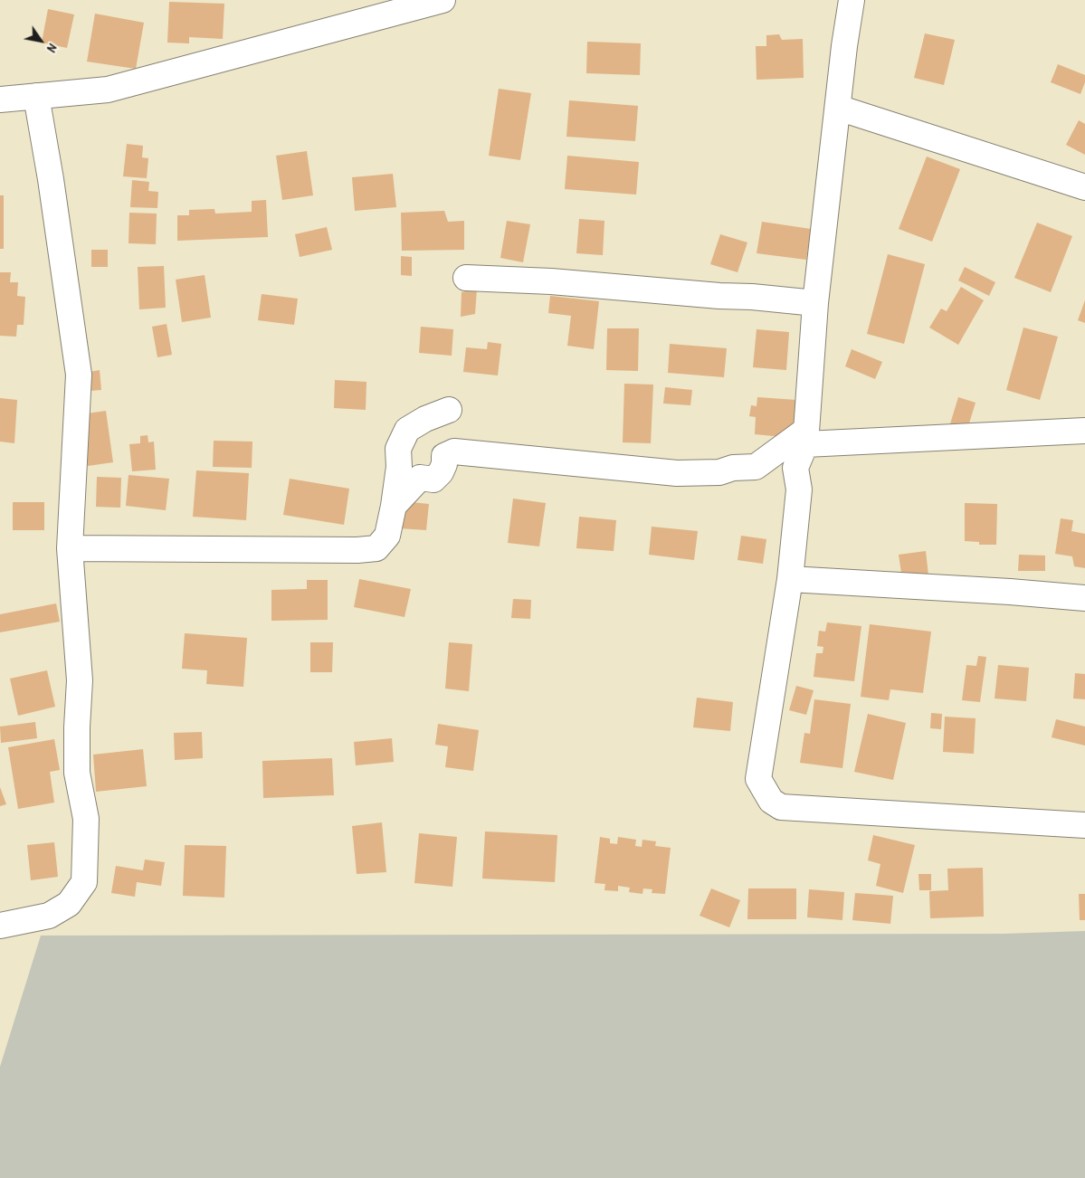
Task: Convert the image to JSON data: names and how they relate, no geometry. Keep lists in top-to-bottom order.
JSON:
{
  "north": "bottom right"
}
